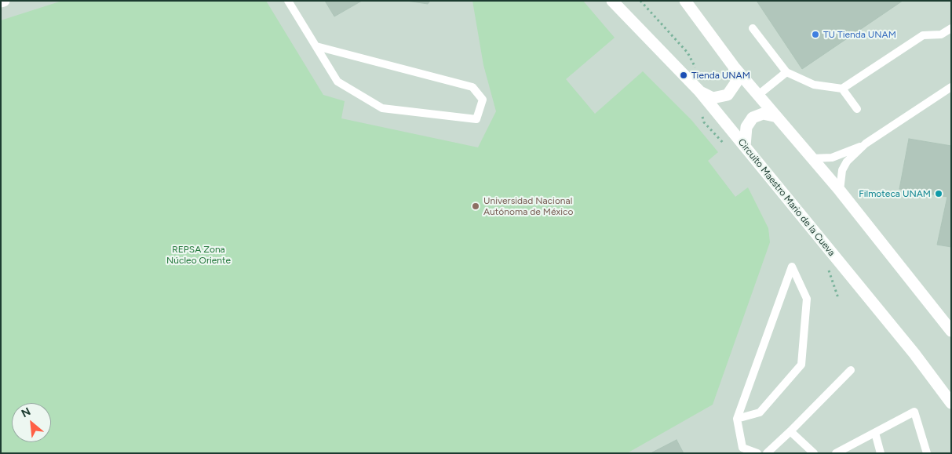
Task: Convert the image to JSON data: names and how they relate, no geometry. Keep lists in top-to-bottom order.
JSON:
{
  "streets": {
    "street": ["Circuito Maestro Mario de la Cueva"]
  },
  "parks": ["REPSA Zona Núcleo Oriente"],
  "places": [
    "TU Tienda UNAM",
    "Tienda UNAM",
    "Filmoteca UNAM",
    "Universidad Nacional Autónoma de México"
  ],
  "north": "top left"
}
